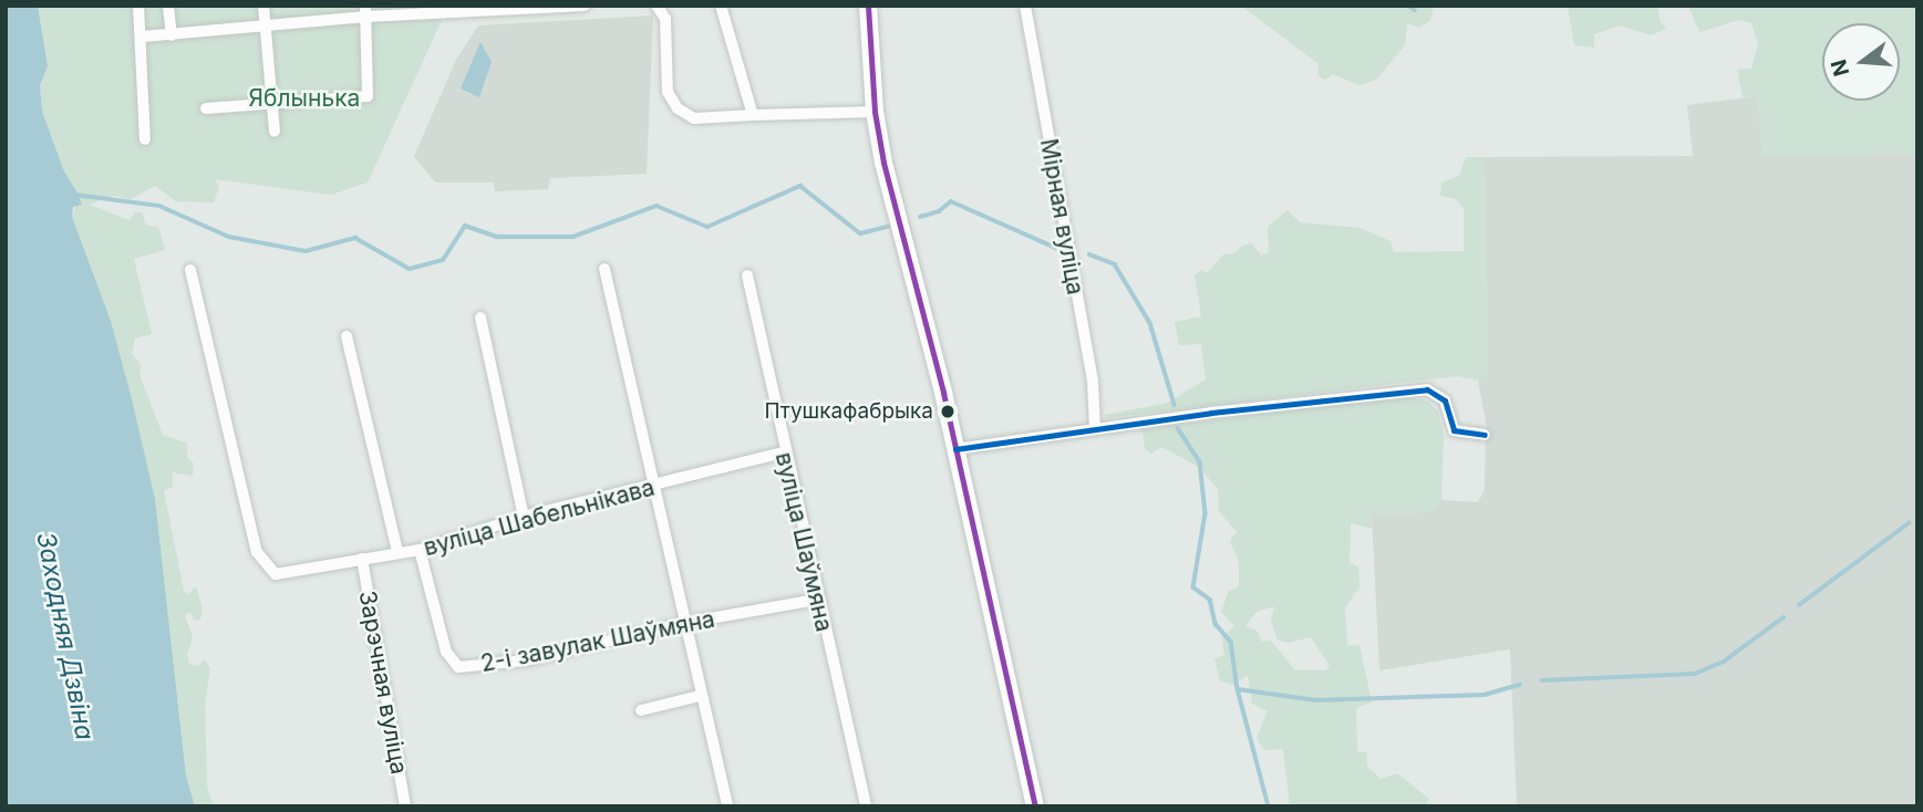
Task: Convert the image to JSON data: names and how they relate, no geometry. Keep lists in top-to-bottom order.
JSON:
{
  "streets": {
    "street": [
      "Мірная вуліца",
      "вуліца Шабельнікава",
      "вуліца Шаўмяна",
      "2-і завулак Шаўмяна",
      "Зарэчная вуліца"
    ]
  },
  "crossings": [
    ["вуліца Шабельнікава", "вуліца Шаўмяна"],
    ["вуліца Шабельнікава", "2-і завулак Шаўмяна"],
    ["вуліца Шабельнікава", "Зарэчная вуліца"],
    ["вуліца Шаўмяна", "2-і завулак Шаўмяна"]
  ],
  "water": ["Заходняя Дзвіна"],
  "parks": ["Яблынька"],
  "places": ["Птушкафабрыка"],
  "north": "left"
}
